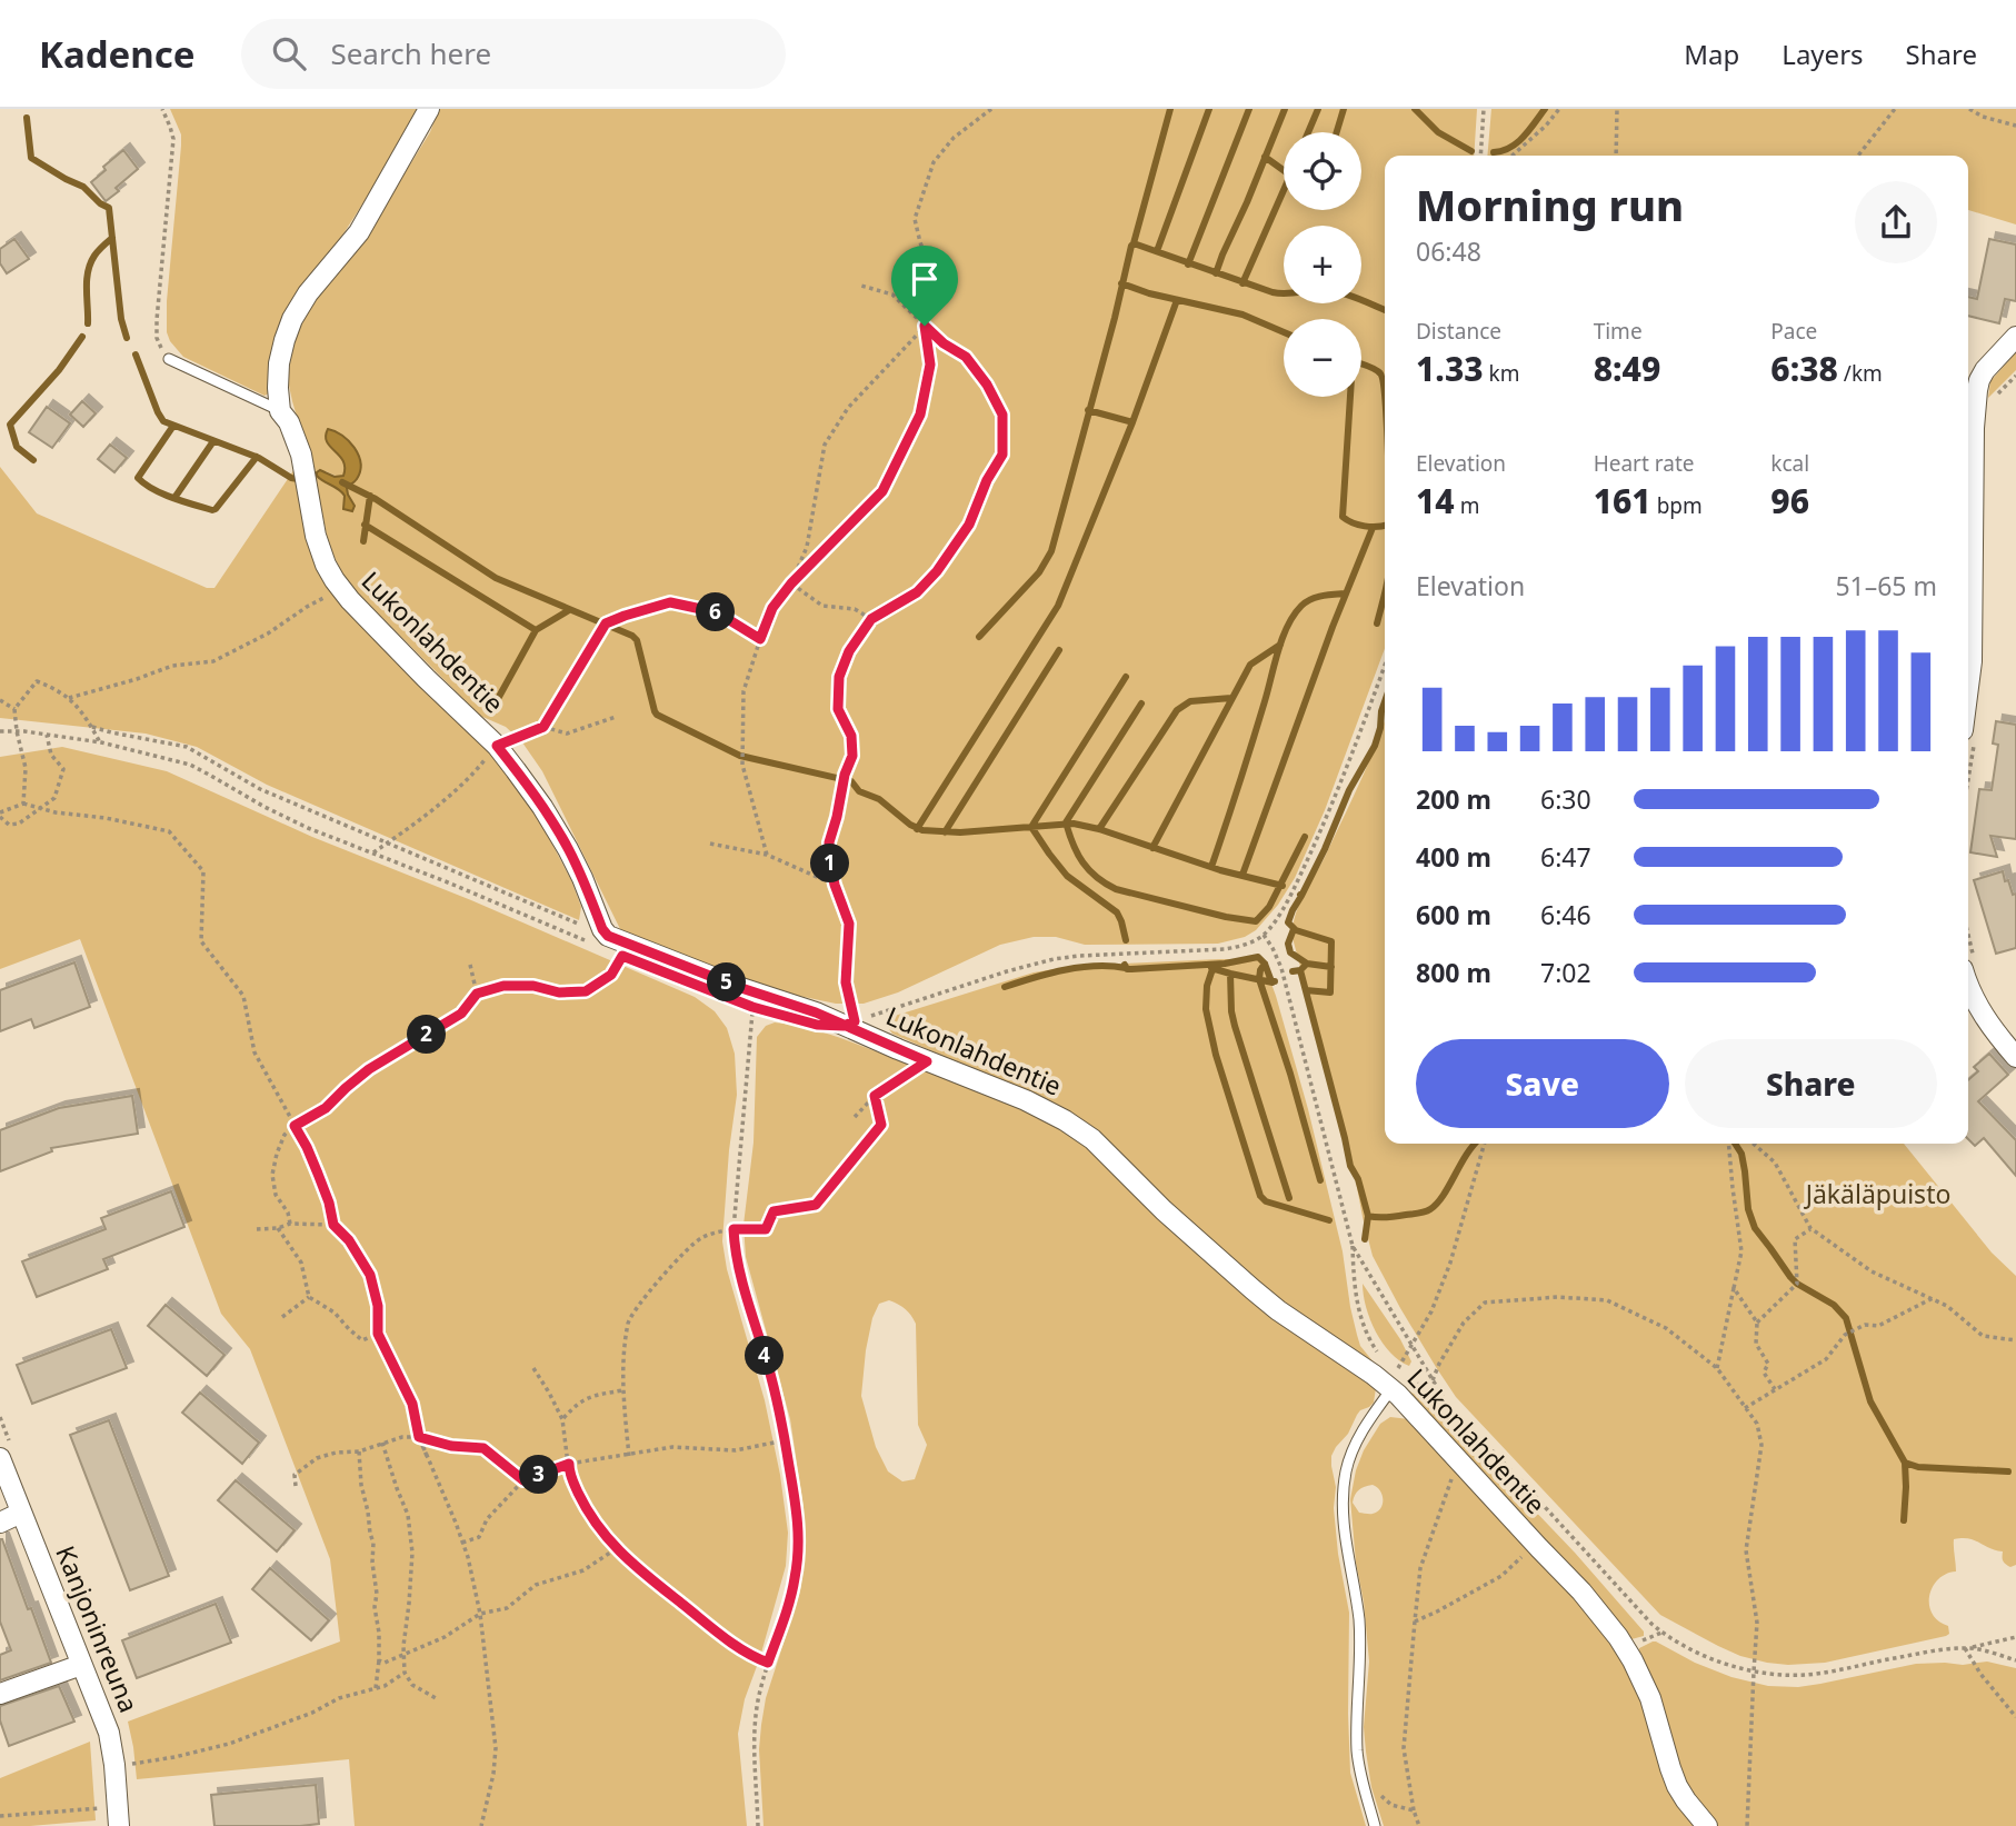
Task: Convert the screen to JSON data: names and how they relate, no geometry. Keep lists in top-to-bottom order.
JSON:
{
  "streets": {
    "street": ["Lukonlahdentie", "Kanjoninreuna"]
  },
  "parks": ["Jäkäläpuisto"],
  "page": {
    "header": "Kadence",
    "search": "Search here",
    "nav": ["Map", "Layers", "Share"],
    "map_buttons": ["+", "−"],
    "heading": ["Morning run", "06:48"],
    "stats": [
      ["Distance", "1.33 km"],
      ["Time", "8:49"],
      ["Pace", "6:38 /km"],
      ["Elevation", "14 m"],
      ["Heart rate", "161 bpm"],
      ["kcal", "96"]
    ],
    "chart": ["Elevation", "51–65 m"],
    "pins": [
      "6",
      "1",
      "5",
      "2",
      "4",
      "3"
    ],
    "list": [
      {
        "name": "200 m",
        "note": "6:30"
      },
      {
        "name": "400 m",
        "note": "6:47"
      },
      {
        "name": "600 m",
        "note": "6:46"
      },
      {
        "name": "800 m",
        "note": "7:02"
      }
    ],
    "buttons": ["Save", "Share"]
  }
}
